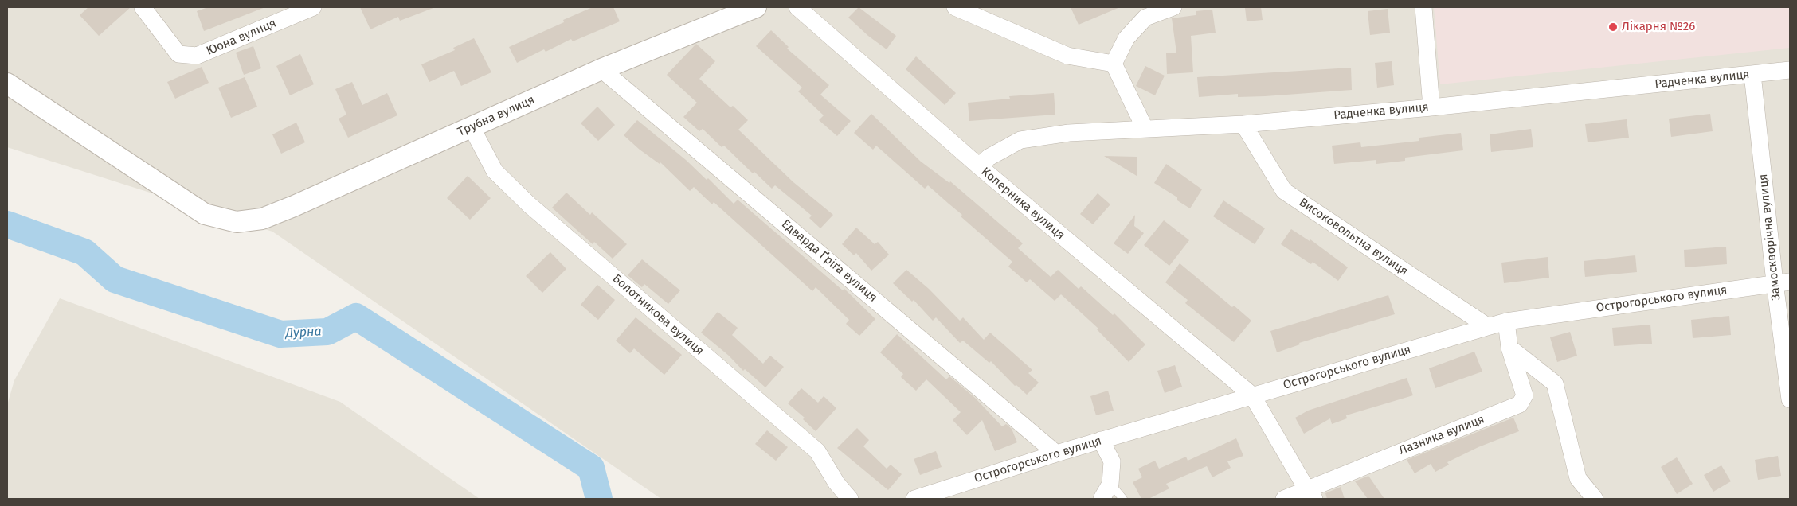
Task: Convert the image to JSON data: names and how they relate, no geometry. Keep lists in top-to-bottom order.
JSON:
{
  "streets": {
    "street": [
      "Юона вулиця",
      "Радченка вулиця",
      "Трубна вулиця",
      "Коперника вулиця",
      "Високовольтна вулиця",
      "Замоскворічна вулиця",
      "Едварда Ґріґа вулиця",
      "Острогорського вулиця",
      "Болотникова вулиця",
      "Лазника вулиця"
    ]
  },
  "crossings": [
    ["Радченка вулиця", "Коперника вулиця"],
    ["Радченка вулиця", "Високовольтна вулиця"],
    ["Радченка вулиця", "Замоскворічна вулиця"],
    ["Трубна вулиця", "Едварда Ґріґа вулиця"],
    ["Трубна вулиця", "Болотникова вулиця"],
    ["Коперника вулиця", "Острогорського вулиця"],
    ["Коперника вулиця", "Лазника вулиця"],
    ["Високовольтна вулиця", "Острогорського вулиця"],
    ["Замоскворічна вулиця", "Острогорського вулиця"],
    ["Едварда Ґріґа вулиця", "Острогорського вулиця"],
    ["Острогорського вулиця", "Лазника вулиця"]
  ],
  "water": ["Дурна"],
  "places": ["Лікарня №26"]
}
